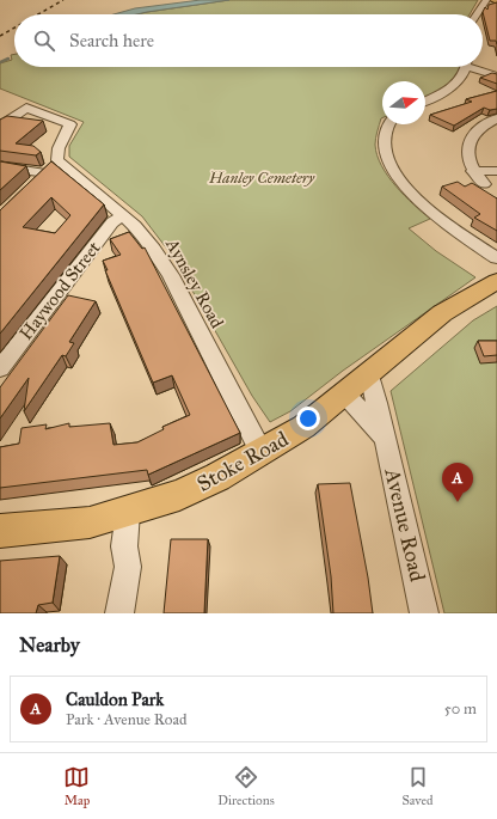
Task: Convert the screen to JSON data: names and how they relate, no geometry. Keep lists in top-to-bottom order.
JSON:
{
  "streets": {
    "main road": ["Stoke Road"],
    "street": ["Aynsley Road", "Haywood Street", "Avenue Road"]
  },
  "crossings": [
    ["Aynsley Road", "Haywood Street"],
    ["Aynsley Road", "Stoke Road"],
    ["Stoke Road", "Avenue Road"]
  ],
  "parks": ["Hanley Cemetery"],
  "north": "right",
  "page": {
    "search": "Search here",
    "pins": "A",
    "heading": "Nearby",
    "list": [
      {
        "mark": "A",
        "name": "Cauldon Park",
        "note": "Park · Avenue Road",
        "value": "50 m"
      }
    ],
    "nav": ["Map", "Directions", "Saved"]
  }
}
